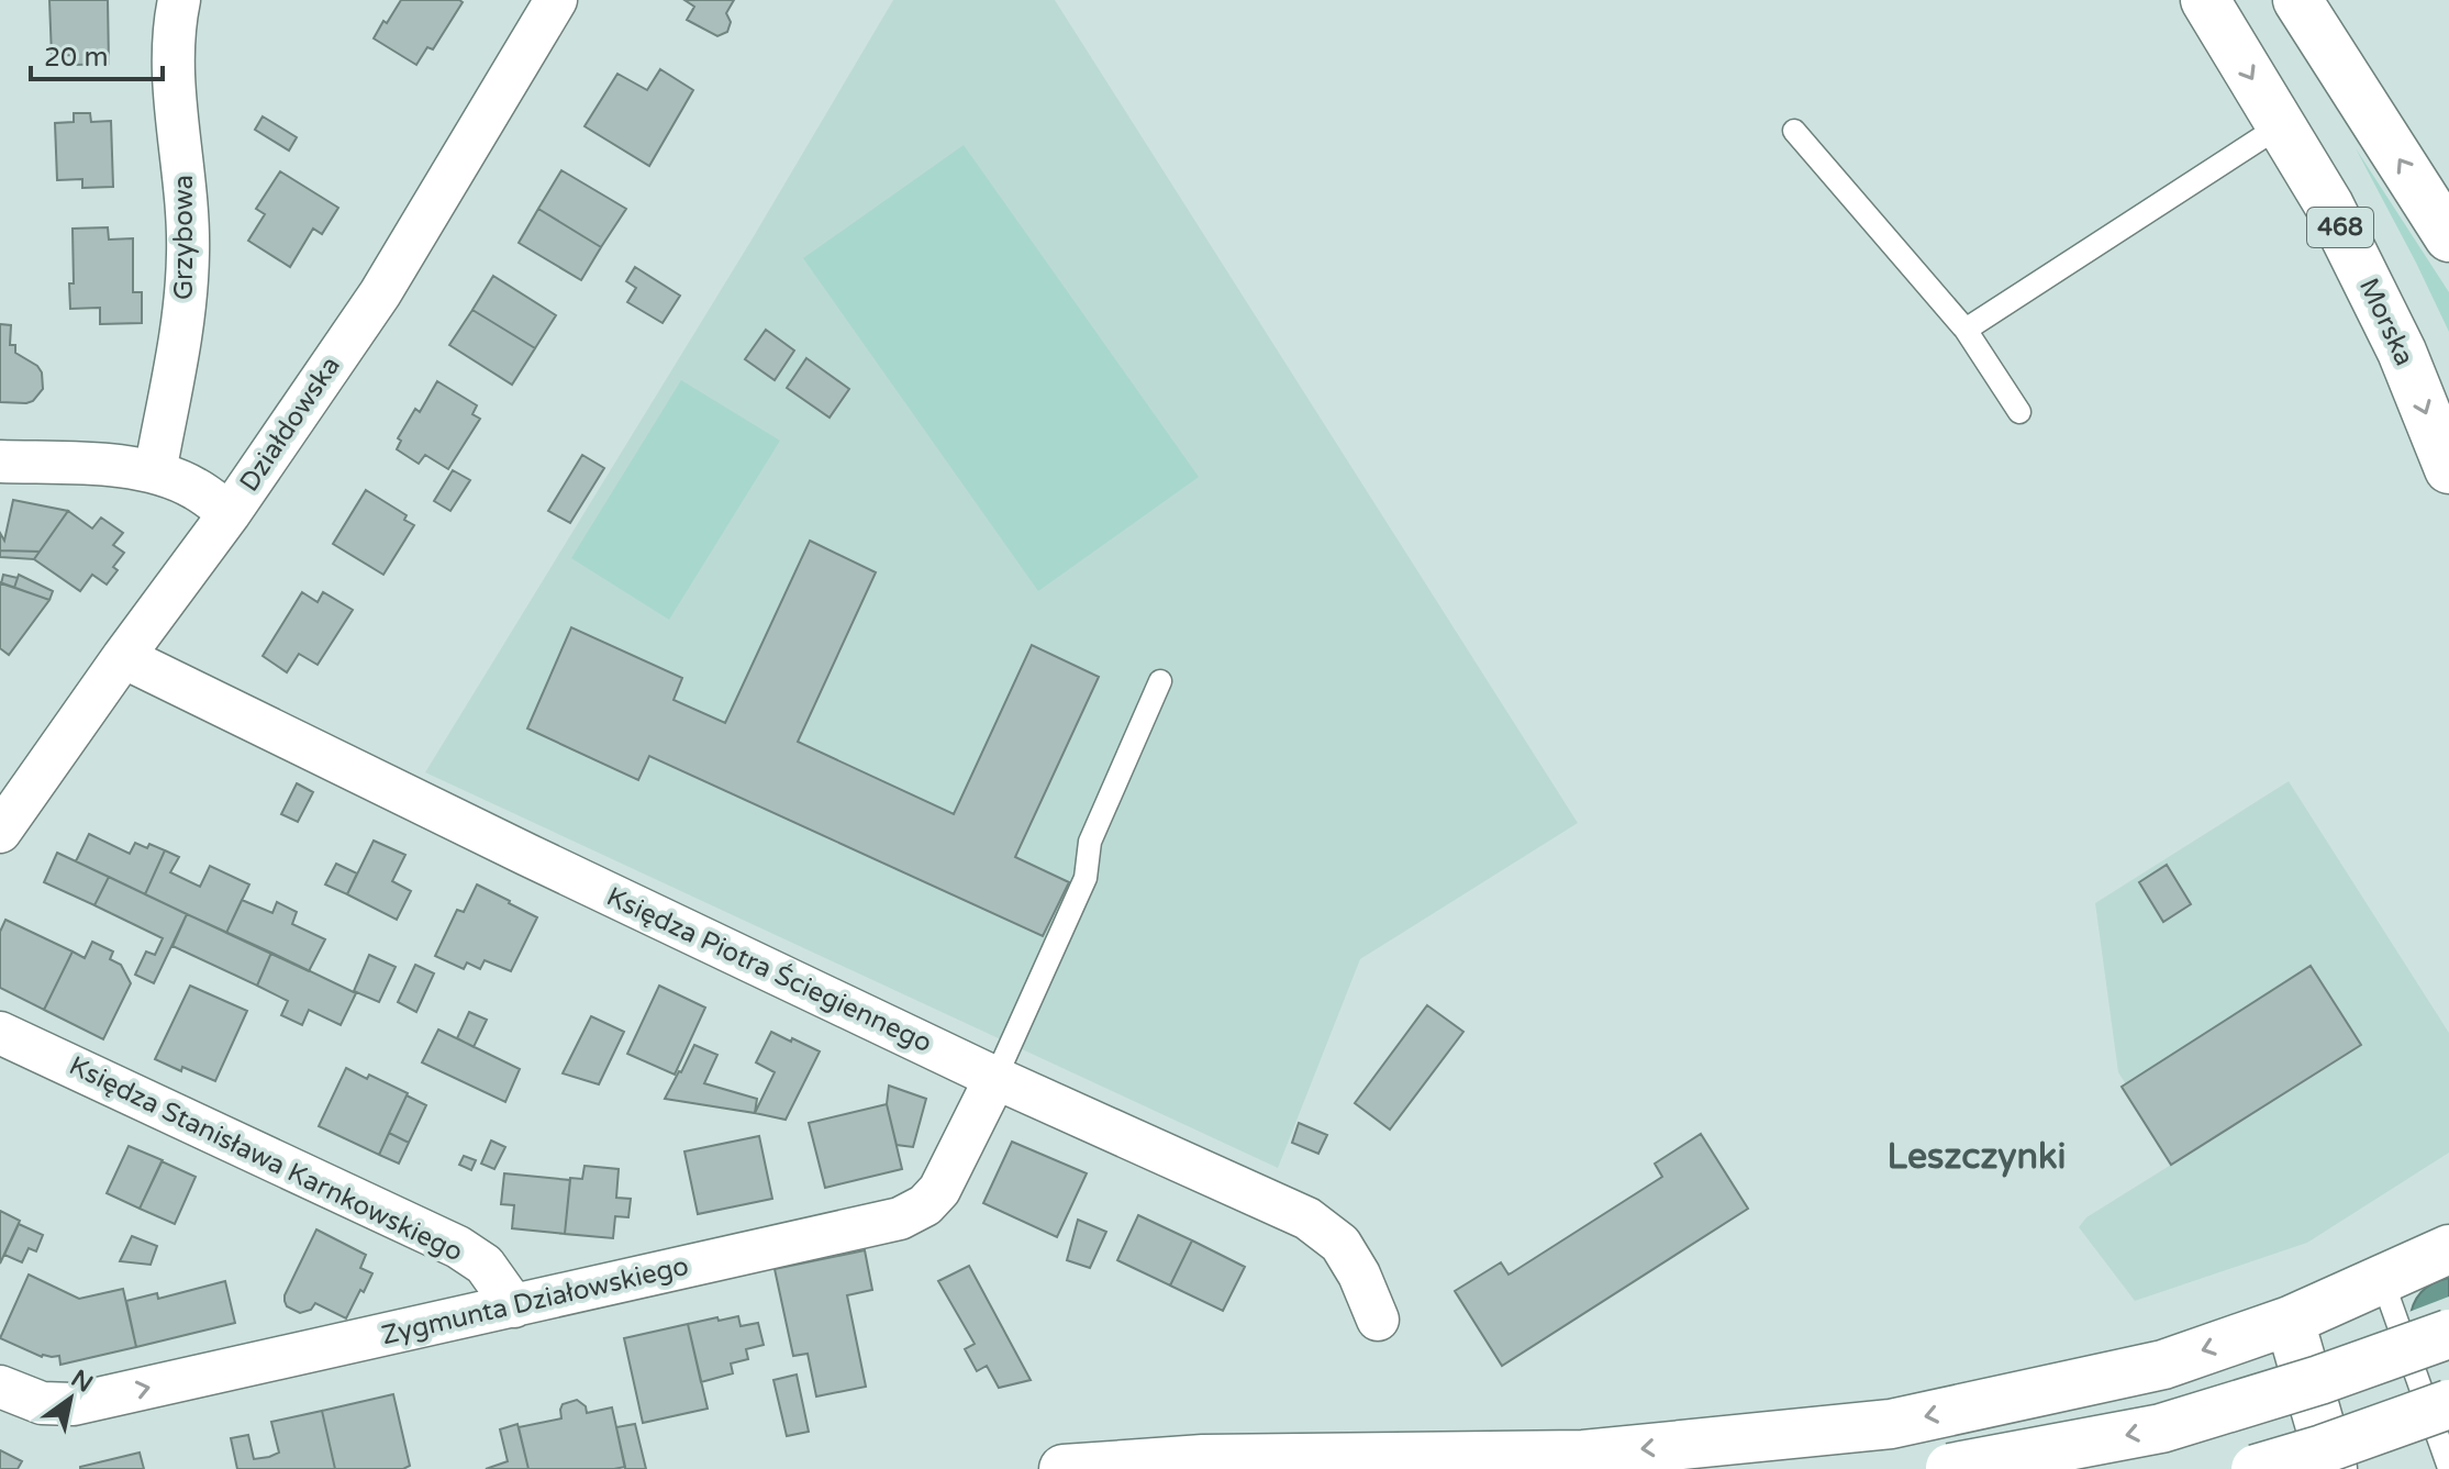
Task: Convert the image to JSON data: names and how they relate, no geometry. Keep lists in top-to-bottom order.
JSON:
{
  "streets": {
    "main road": ["468", "Morska"],
    "street": [
      "Grzybowa",
      "Działdowska",
      "Księdza Piotra Ściegiennego",
      "Księdza Stanisława Karnkowskiego",
      "Zygmunta Działowskiego"
    ]
  },
  "crossings": [
    ["Działdowska", "Księdza Piotra Ściegiennego"],
    ["Księdza Piotra Ściegiennego", "Zygmunta Działowskiego"],
    ["Księdza Stanisława Karnkowskiego", "Zygmunta Działowskiego"]
  ],
  "one_way": ["Zygmunta Działowskiego"],
  "districts": ["Leszczynki"],
  "scale_bar": "20 m",
  "north": "top right"
}
